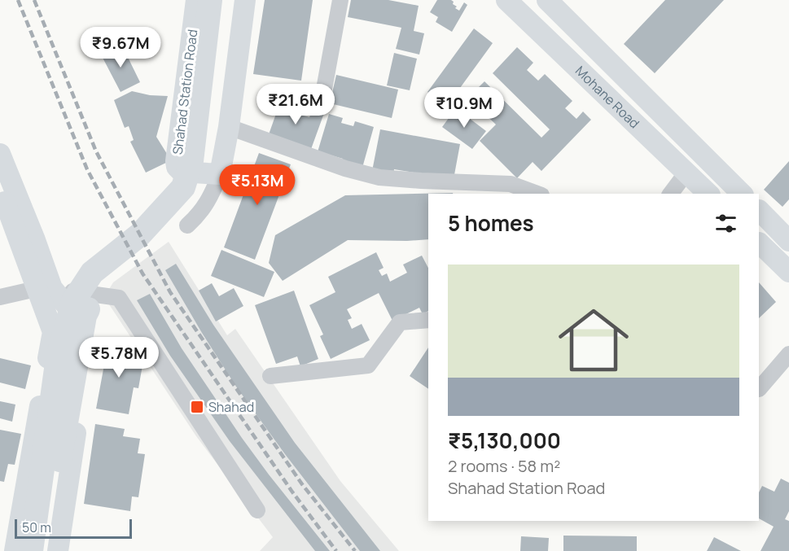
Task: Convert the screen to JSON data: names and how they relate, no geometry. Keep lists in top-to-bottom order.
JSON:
{
  "streets": {
    "main road": ["Shahad Station Road", "Mohane Road"]
  },
  "places": {
    "transit": ["Shahad"]
  },
  "scale_bar": "50 m",
  "page": {
    "price": [
      "₹9.67M",
      "₹21.6M",
      "₹10.9M",
      "₹5.13M",
      "₹5.78M"
    ],
    "heading": "5 homes",
    "list": [
      {
        "name": "₹5,130,000",
        "note": "2 rooms · 58 m² · Shahad Station Road"
      }
    ],
    "scale": "50 m"
  }
}
